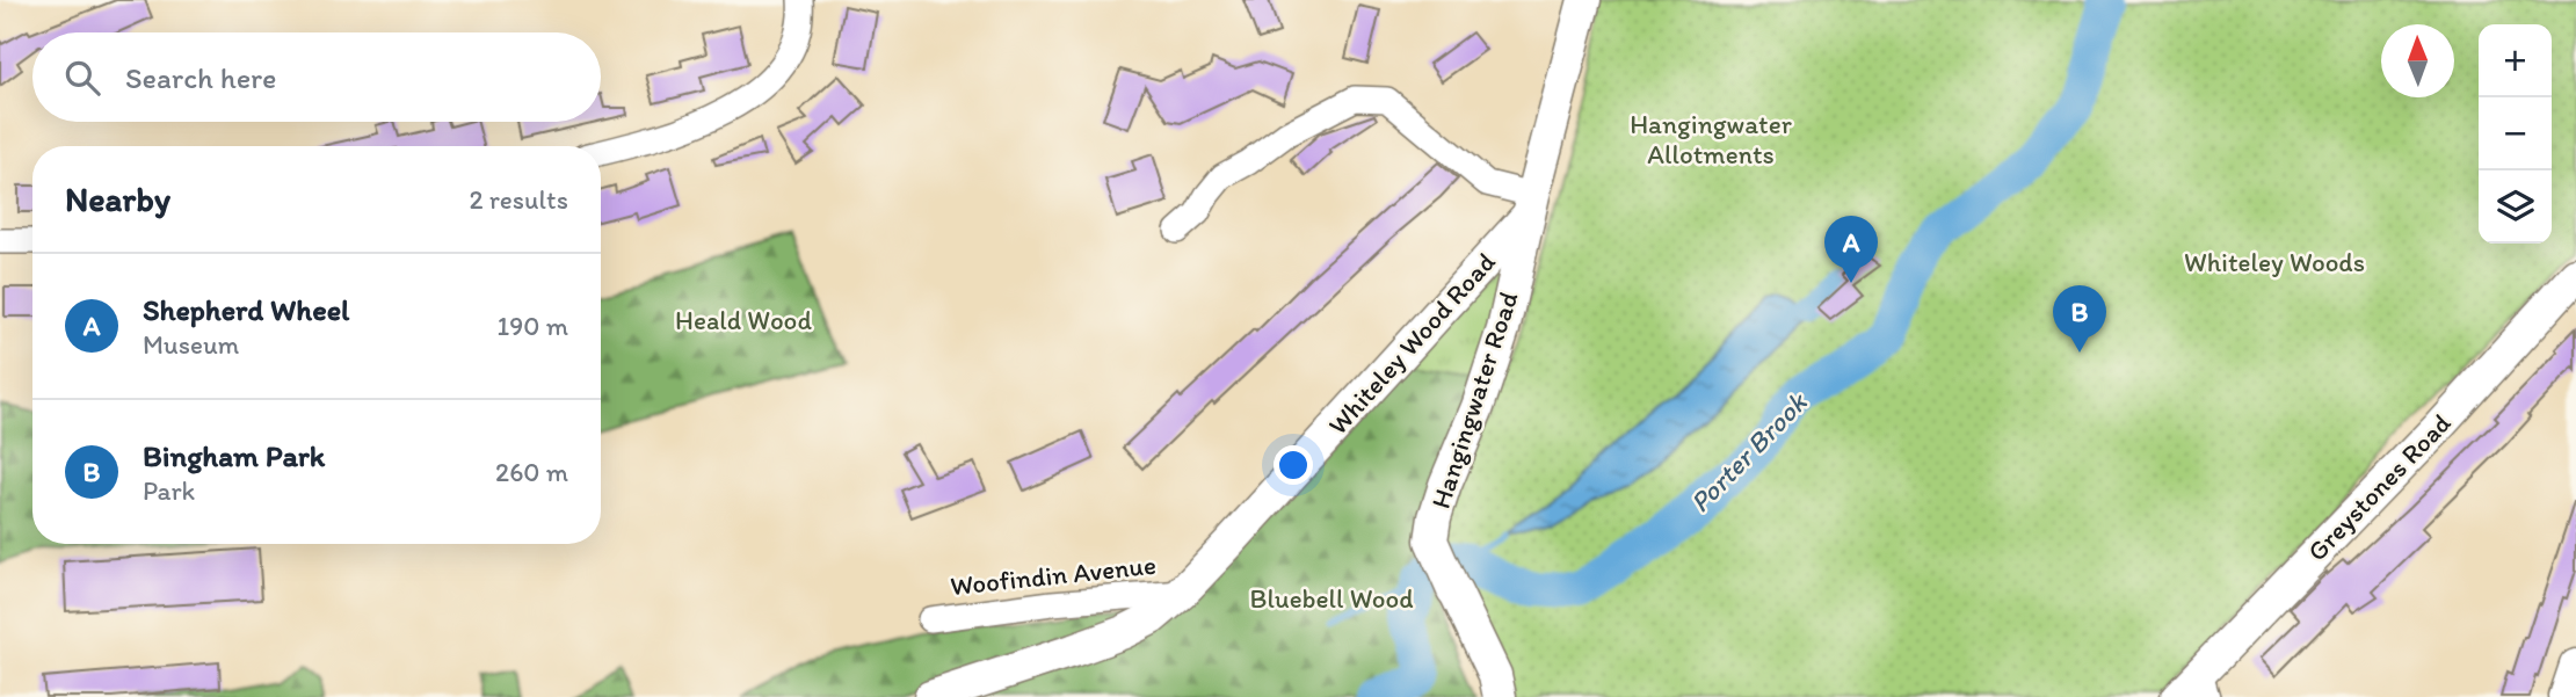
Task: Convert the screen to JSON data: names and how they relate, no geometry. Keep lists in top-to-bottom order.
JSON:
{
  "streets": {
    "street": [
      "Whiteley Wood Road",
      "Hangingwater Road",
      "Greystones Road",
      "Woofindin Avenue"
    ]
  },
  "crossings": [
    ["Whiteley Wood Road", "Hangingwater Road"],
    ["Whiteley Wood Road", "Woofindin Avenue"]
  ],
  "water": ["Porter Brook"],
  "parks": [
    "Hangingwater Allotments",
    "Whiteley Woods",
    "Heald Wood",
    "Bluebell Wood"
  ],
  "north": "top",
  "page": {
    "map_buttons": ["+", "−"],
    "search": "Search here",
    "heading": ["Nearby", "2 results"],
    "pins": ["A", "B"],
    "list": [
      {
        "mark": "A",
        "name": "Shepherd Wheel",
        "note": "Museum",
        "value": "190 m"
      },
      {
        "mark": "B",
        "name": "Bingham Park",
        "note": "Park",
        "value": "260 m"
      }
    ]
  }
}
